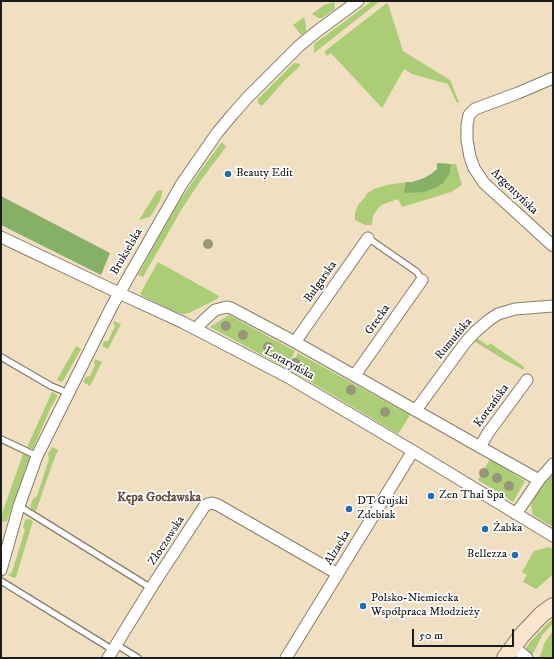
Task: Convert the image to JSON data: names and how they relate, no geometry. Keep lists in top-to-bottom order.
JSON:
{
  "streets": {
    "street": [
      "Argentyńska",
      "Brukselska",
      "Bułgarska",
      "Grecka",
      "Rumuńska",
      "Lotaryńska",
      "Koreańska",
      "Złoczowska",
      "Alzacka"
    ]
  },
  "crossings": [
    ["Brukselska", "Lotaryńska"],
    ["Lotaryńska", "Alzacka"],
    ["Złoczowska", "Alzacka"]
  ],
  "districts": ["Kępa Gocławska"],
  "places": [
    "Beauty Edit",
    "Zen Thai Spa",
    "DT Gujski Zdebiak",
    "Żabka",
    "Bellezza",
    "Polsko-Niemiecka Współpraca Młodzieży"
  ],
  "scale_bar": "50 m"
}
